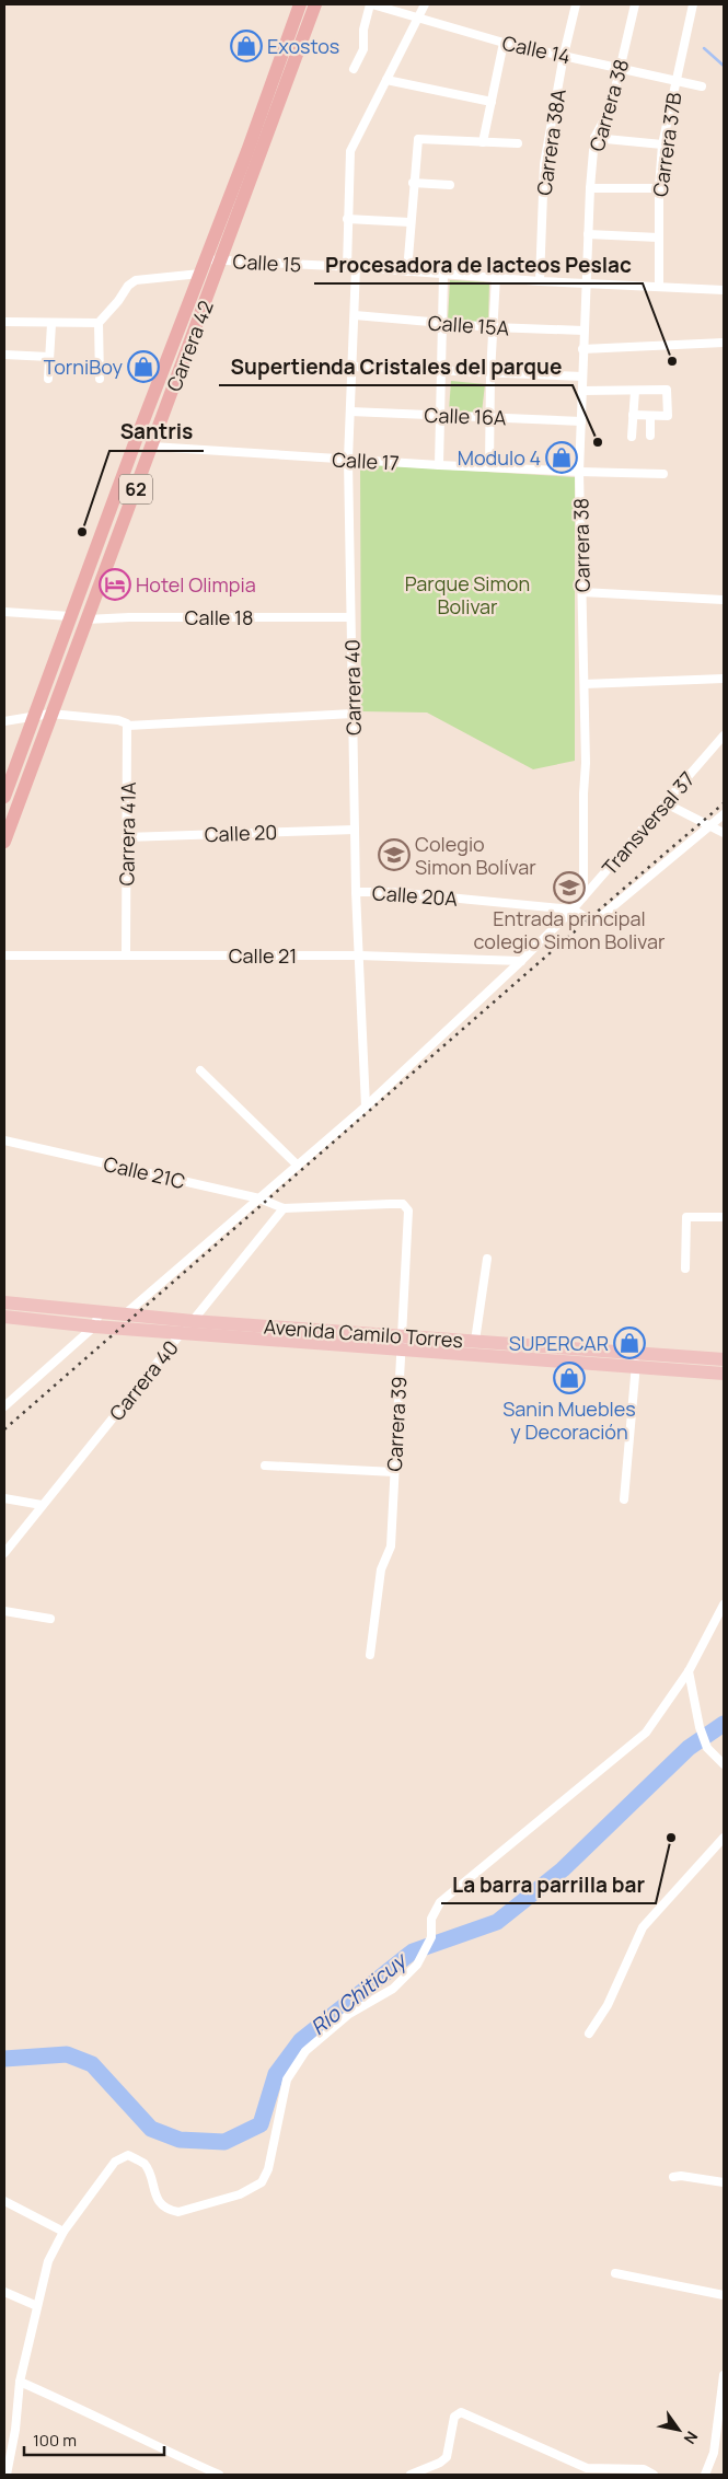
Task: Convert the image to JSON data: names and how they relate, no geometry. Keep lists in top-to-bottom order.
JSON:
{
  "streets": {
    "highway": ["Carrera 42", "62"],
    "main road": ["Avenida Camilo Torres"],
    "street": [
      "Calle 14",
      "Carrera 38",
      "Carrera 38A",
      "Carrera 37B",
      "Calle 15",
      "Calle 15A",
      "Calle 16A",
      "Calle 17",
      "Calle 18",
      "Carrera 40",
      "Transversal 37",
      "Calle 20",
      "Carrera 41A",
      "Calle 20A",
      "Calle 21",
      "Calle 21C",
      "Carrera 39"
    ]
  },
  "crossings": [
    ["Calle 14", "Carrera 38"],
    ["Calle 14", "Carrera 38A"],
    ["Calle 14", "Carrera 37B"],
    ["Calle 14", "Carrera 40"],
    ["Carrera 38", "Calle 15"],
    ["Carrera 38", "Calle 15A"],
    ["Carrera 38", "Calle 16A"],
    ["Carrera 38", "Calle 17"],
    ["Carrera 38", "Transversal 37"],
    ["Carrera 38A", "Calle 15"],
    ["Carrera 37B", "Calle 15"],
    ["Calle 15", "Carrera 42"],
    ["Calle 15", "Carrera 40"],
    ["Calle 15A", "Carrera 40"],
    ["Carrera 42", "Calle 17"],
    ["Carrera 42", "Calle 18"],
    ["Calle 16A", "Carrera 40"],
    ["Calle 17", "Carrera 40"],
    ["Calle 18", "Carrera 40"],
    ["Carrera 40", "Calle 20"],
    ["Carrera 40", "Calle 20A"],
    ["Carrera 40", "Calle 21"],
    ["Carrera 40", "Calle 21C"],
    ["Carrera 40", "Avenida Camilo Torres"],
    ["Carrera 40", "Carrera 39"],
    ["Transversal 37", "Calle 20A"],
    ["Calle 20", "Carrera 41A"],
    ["Carrera 41A", "Calle 21"],
    ["Calle 21C", "Carrera 39"],
    ["Avenida Camilo Torres", "Carrera 39"]
  ],
  "water": ["Río Chiticuy"],
  "parks": ["Parque Simon Bolivar"],
  "places": {
    "shop": [
      "Exostos",
      "TorniBoy",
      "Modulo 4",
      "SUPERCAR",
      "Sanin Muebles y Decoración"
    ],
    "other": [
      "Procesadora de lacteos Peslac",
      "Supertienda Cristales del parque",
      "Santris",
      "La barra parrilla bar"
    ],
    "hotel": ["Hotel Olimpia"],
    "school or university": ["Colegio Simon Bolívar", "Entrada principal colegio Simon Bolivar"]
  },
  "scale_bar": "100 m",
  "north": "bottom right"
}
